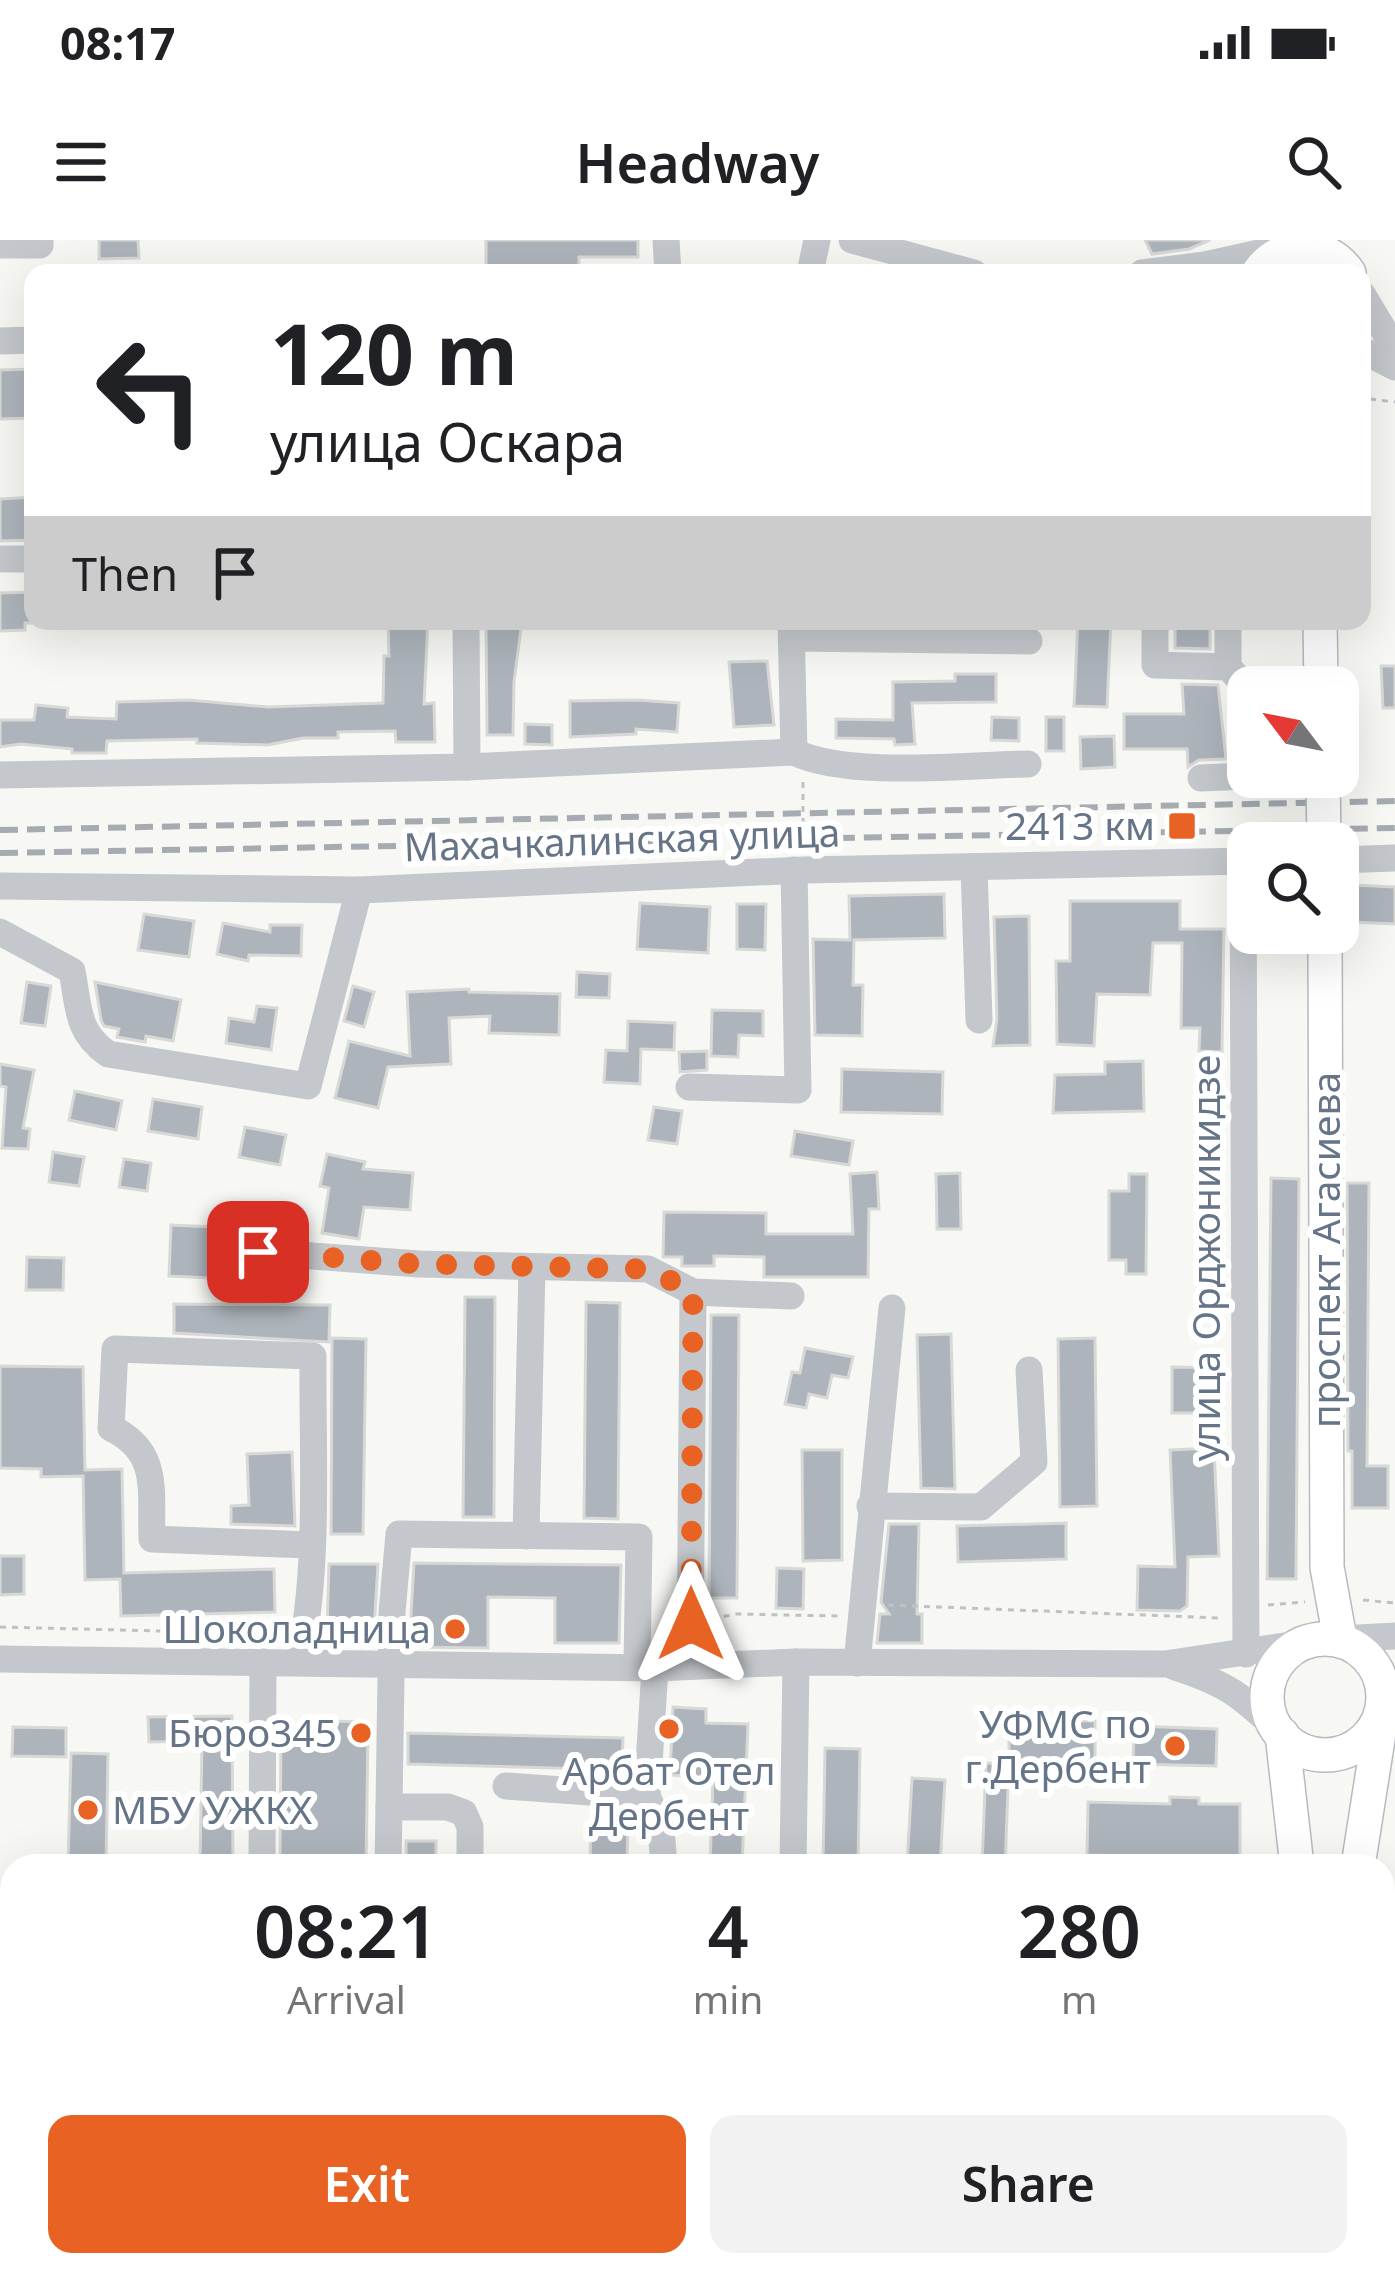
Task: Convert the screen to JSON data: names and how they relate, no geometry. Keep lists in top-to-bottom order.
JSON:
{
  "streets": {
    "main road": ["проспект Агасиева"],
    "street": ["Махачкалинская улица", "улица Орджоникидзе"]
  },
  "places": {
    "transit": ["2413 км"],
    "other": [
      "Шоколадница",
      "Арбат Отел Дербент",
      "Бюро345",
      "УФМС по г.Дербент",
      "МБУ УЖКХ"
    ]
  },
  "north": "top left",
  "page": {
    "status": "08:17",
    "header": "Headway",
    "turn": ["120 m", "улица Оскара"],
    "then": "Then",
    "eta": [
      "08:21",
      "Arrival",
      "4",
      "min",
      "280",
      "m"
    ],
    "buttons": ["Exit", "Share"]
  }
}
